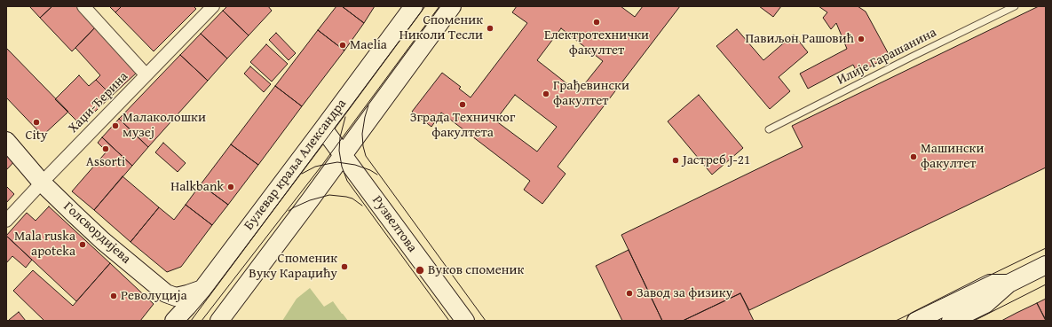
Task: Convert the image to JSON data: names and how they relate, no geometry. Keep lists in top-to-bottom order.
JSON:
{
  "streets": {
    "main road": ["Булевар краља Александра", "Рузвелтова", "Голсвордијева"],
    "street": ["Хаџи-Ђерина"],
    "lane": ["Илије Гарашанина"]
  },
  "crossings": [
    ["Хаџи-Ђерина", "Голсвордијева"],
    ["Булевар краља Александра", "Рузвелтова"],
    ["Булевар краља Александра", "Голсвордијева"]
  ],
  "places": [
    "Електротехнички факултет",
    "Споменик Николи Тесли",
    "Павиљон Рашовић",
    "Maelia",
    "Грађевински факултет",
    "Зграда Техничког факултета",
    "City",
    "Малаколошки музеј",
    "Assorti",
    "Машински факултет",
    "Јастреб Ј-21",
    "Halkbank",
    "Mala ruska apoteka",
    "Споменик Вуку Караџићу",
    "Вуков споменик",
    "Завод за физику",
    "Револуција"
  ]
}
